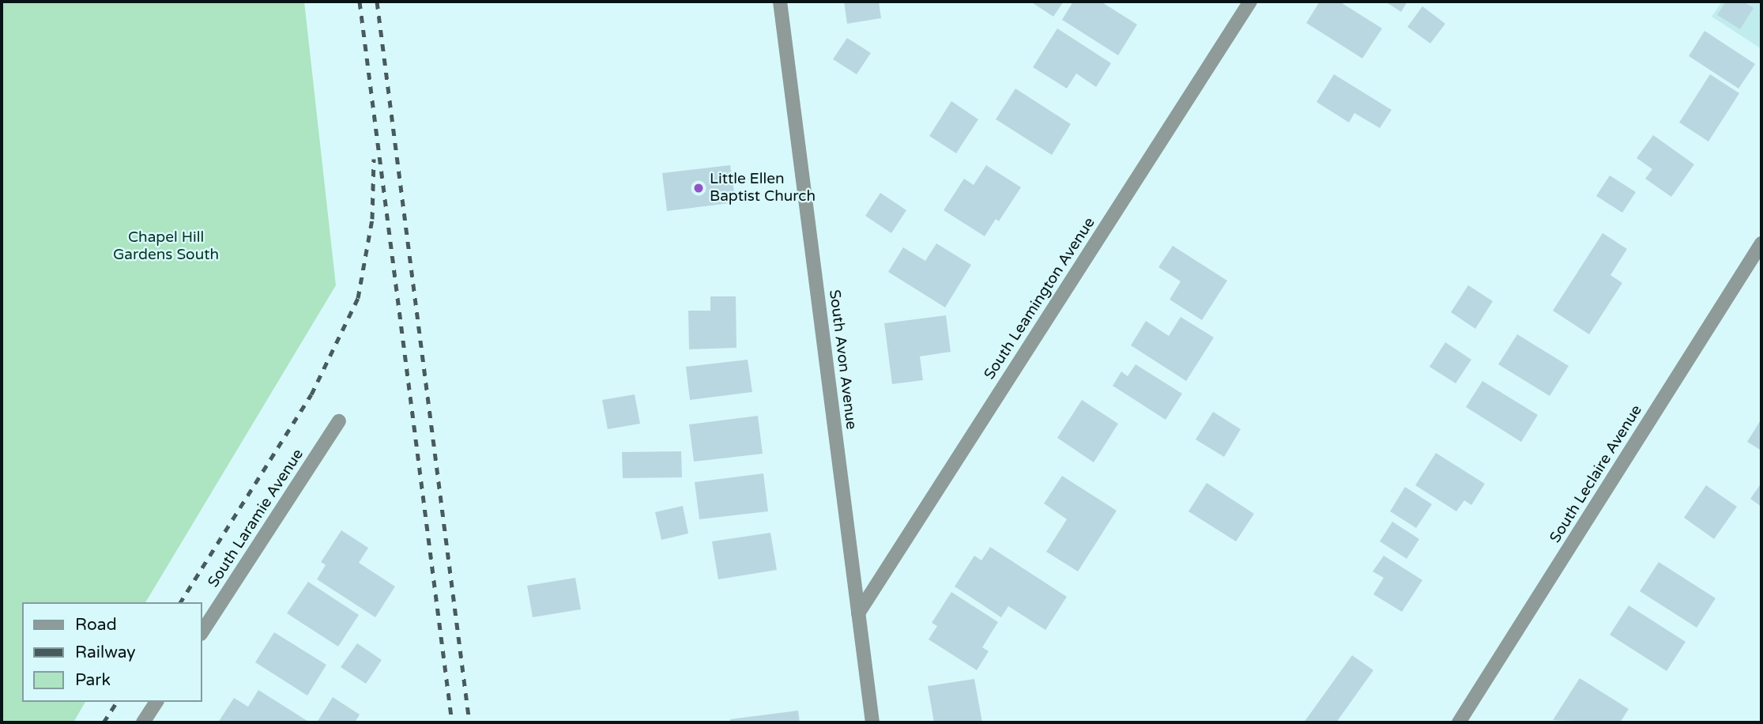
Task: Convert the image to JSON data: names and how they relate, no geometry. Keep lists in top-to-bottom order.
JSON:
{
  "streets": {
    "street": [
      "South Leamington Avenue",
      "South Avon Avenue",
      "South Leclaire Avenue",
      "South Laramie Avenue"
    ]
  },
  "crossings": [
    ["South Leamington Avenue", "South Avon Avenue"]
  ],
  "parks": ["Chapel Hill Gardens South"],
  "places": ["Little Ellen Baptist Church"],
  "legend": ["Road", "Railway", "Park"]
}
